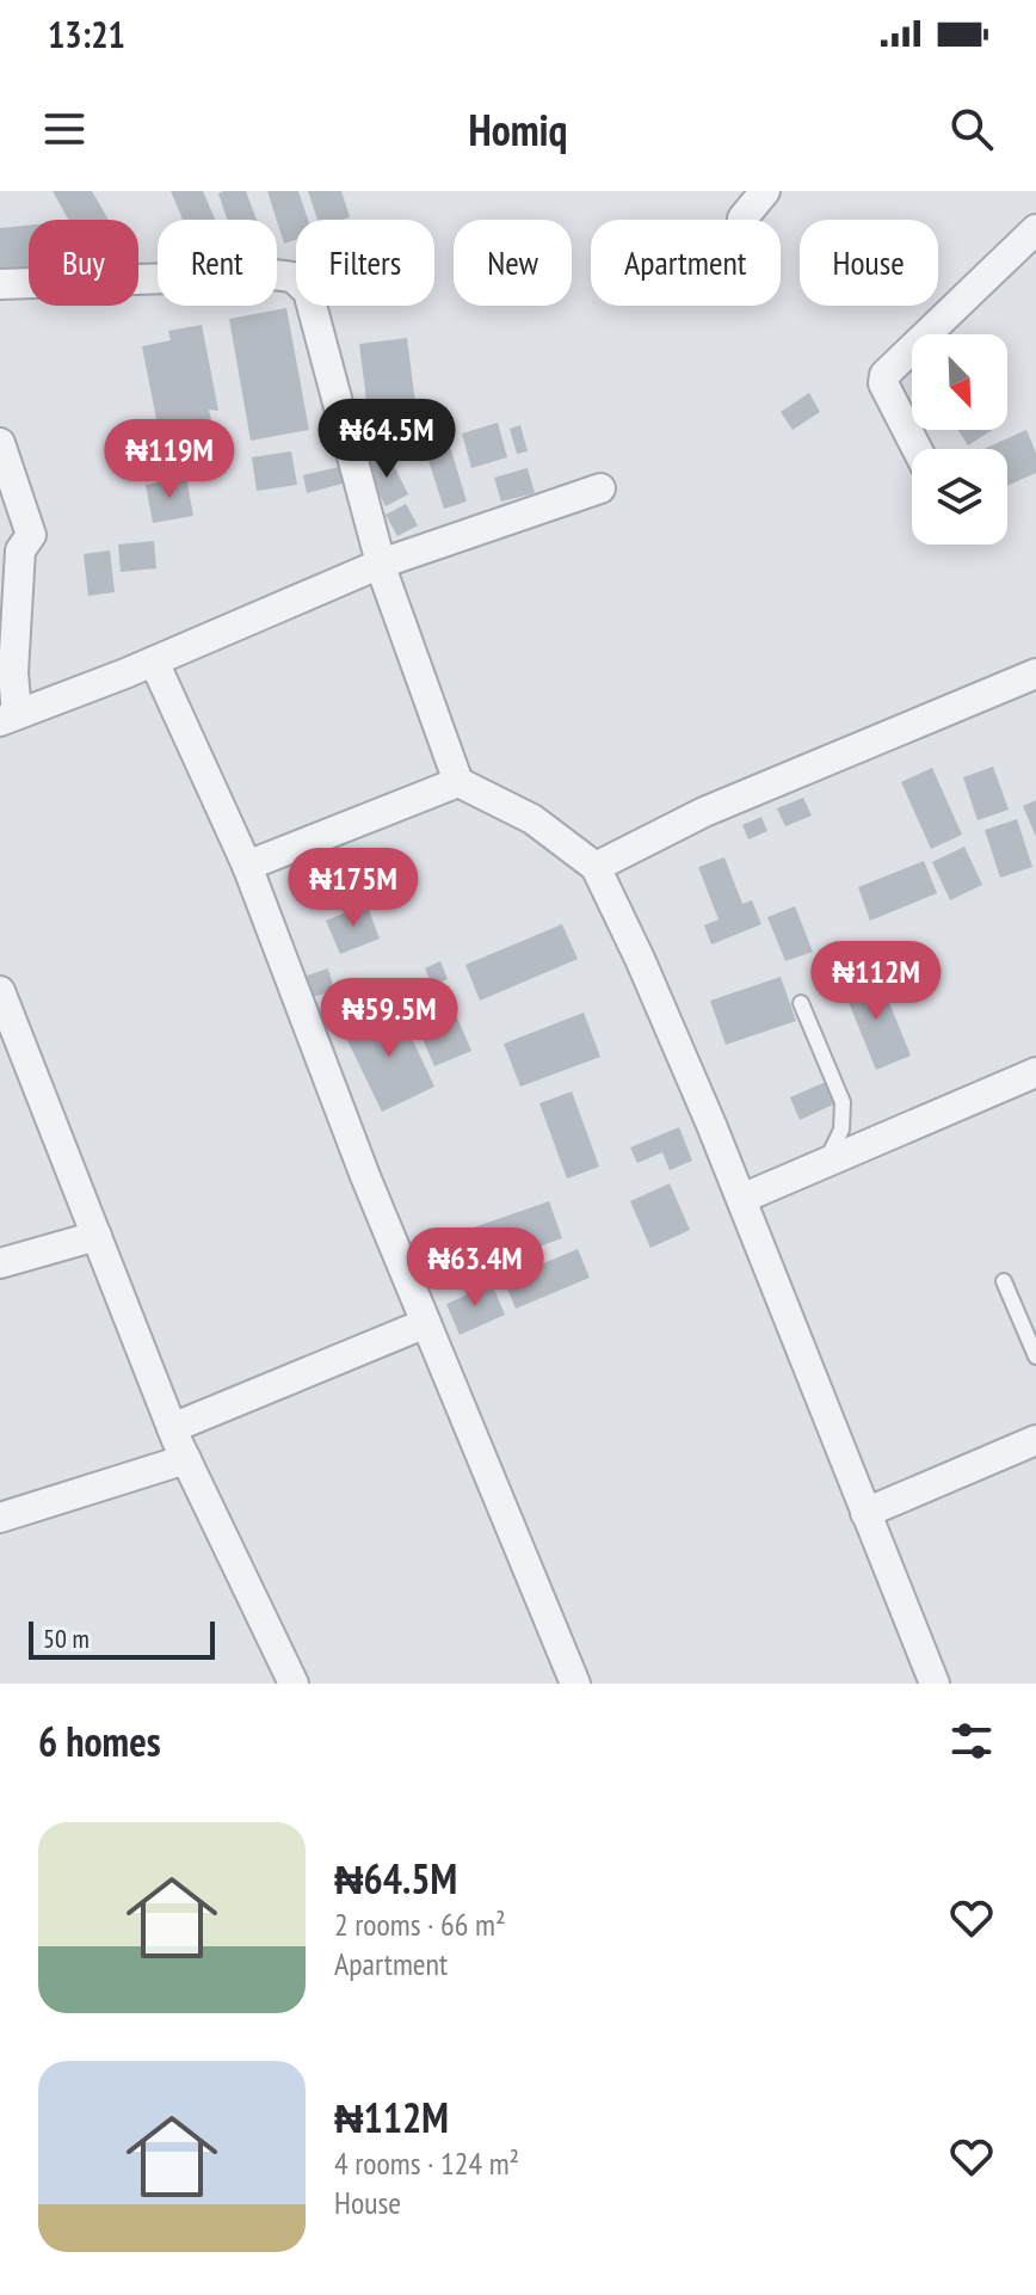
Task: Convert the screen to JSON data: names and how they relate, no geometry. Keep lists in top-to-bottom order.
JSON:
{
  "scale_bar": "50 m",
  "north": "bottom right",
  "page": {
    "status": "13:21",
    "header": "Homiq",
    "chip": [
      "Buy",
      "Rent",
      "Filters",
      "New",
      "Apartment",
      "House"
    ],
    "price": [
      "₦64.5M",
      "₦119M",
      "₦175M",
      "₦112M",
      "₦59.5M",
      "₦63.4M"
    ],
    "scale": "50 m",
    "heading": "6 homes",
    "list": [
      {
        "name": "₦64.5M",
        "note": "2 rooms · 66 m² · Apartment"
      },
      {
        "name": "₦112M",
        "note": "4 rooms · 124 m² · House"
      }
    ]
  }
}
